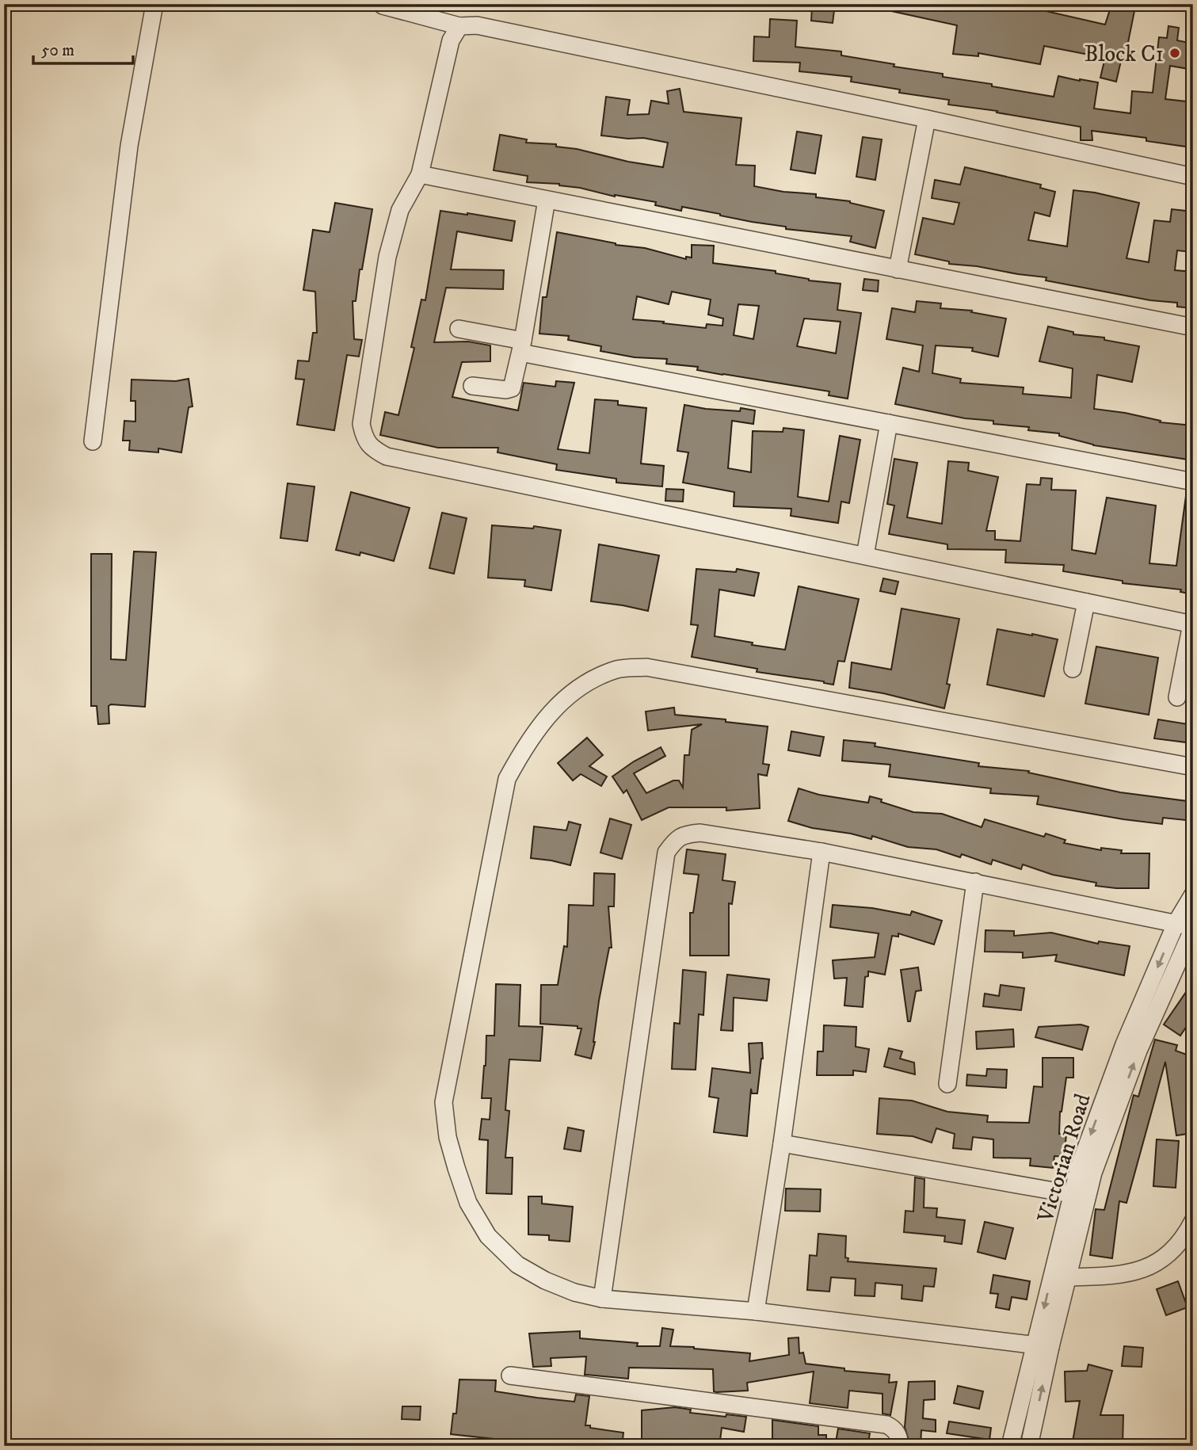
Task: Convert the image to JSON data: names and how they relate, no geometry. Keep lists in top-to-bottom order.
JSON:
{
  "streets": {
    "street": ["Victorian Road"]
  },
  "places": ["Block C1"],
  "scale_bar": "50 m"
}
